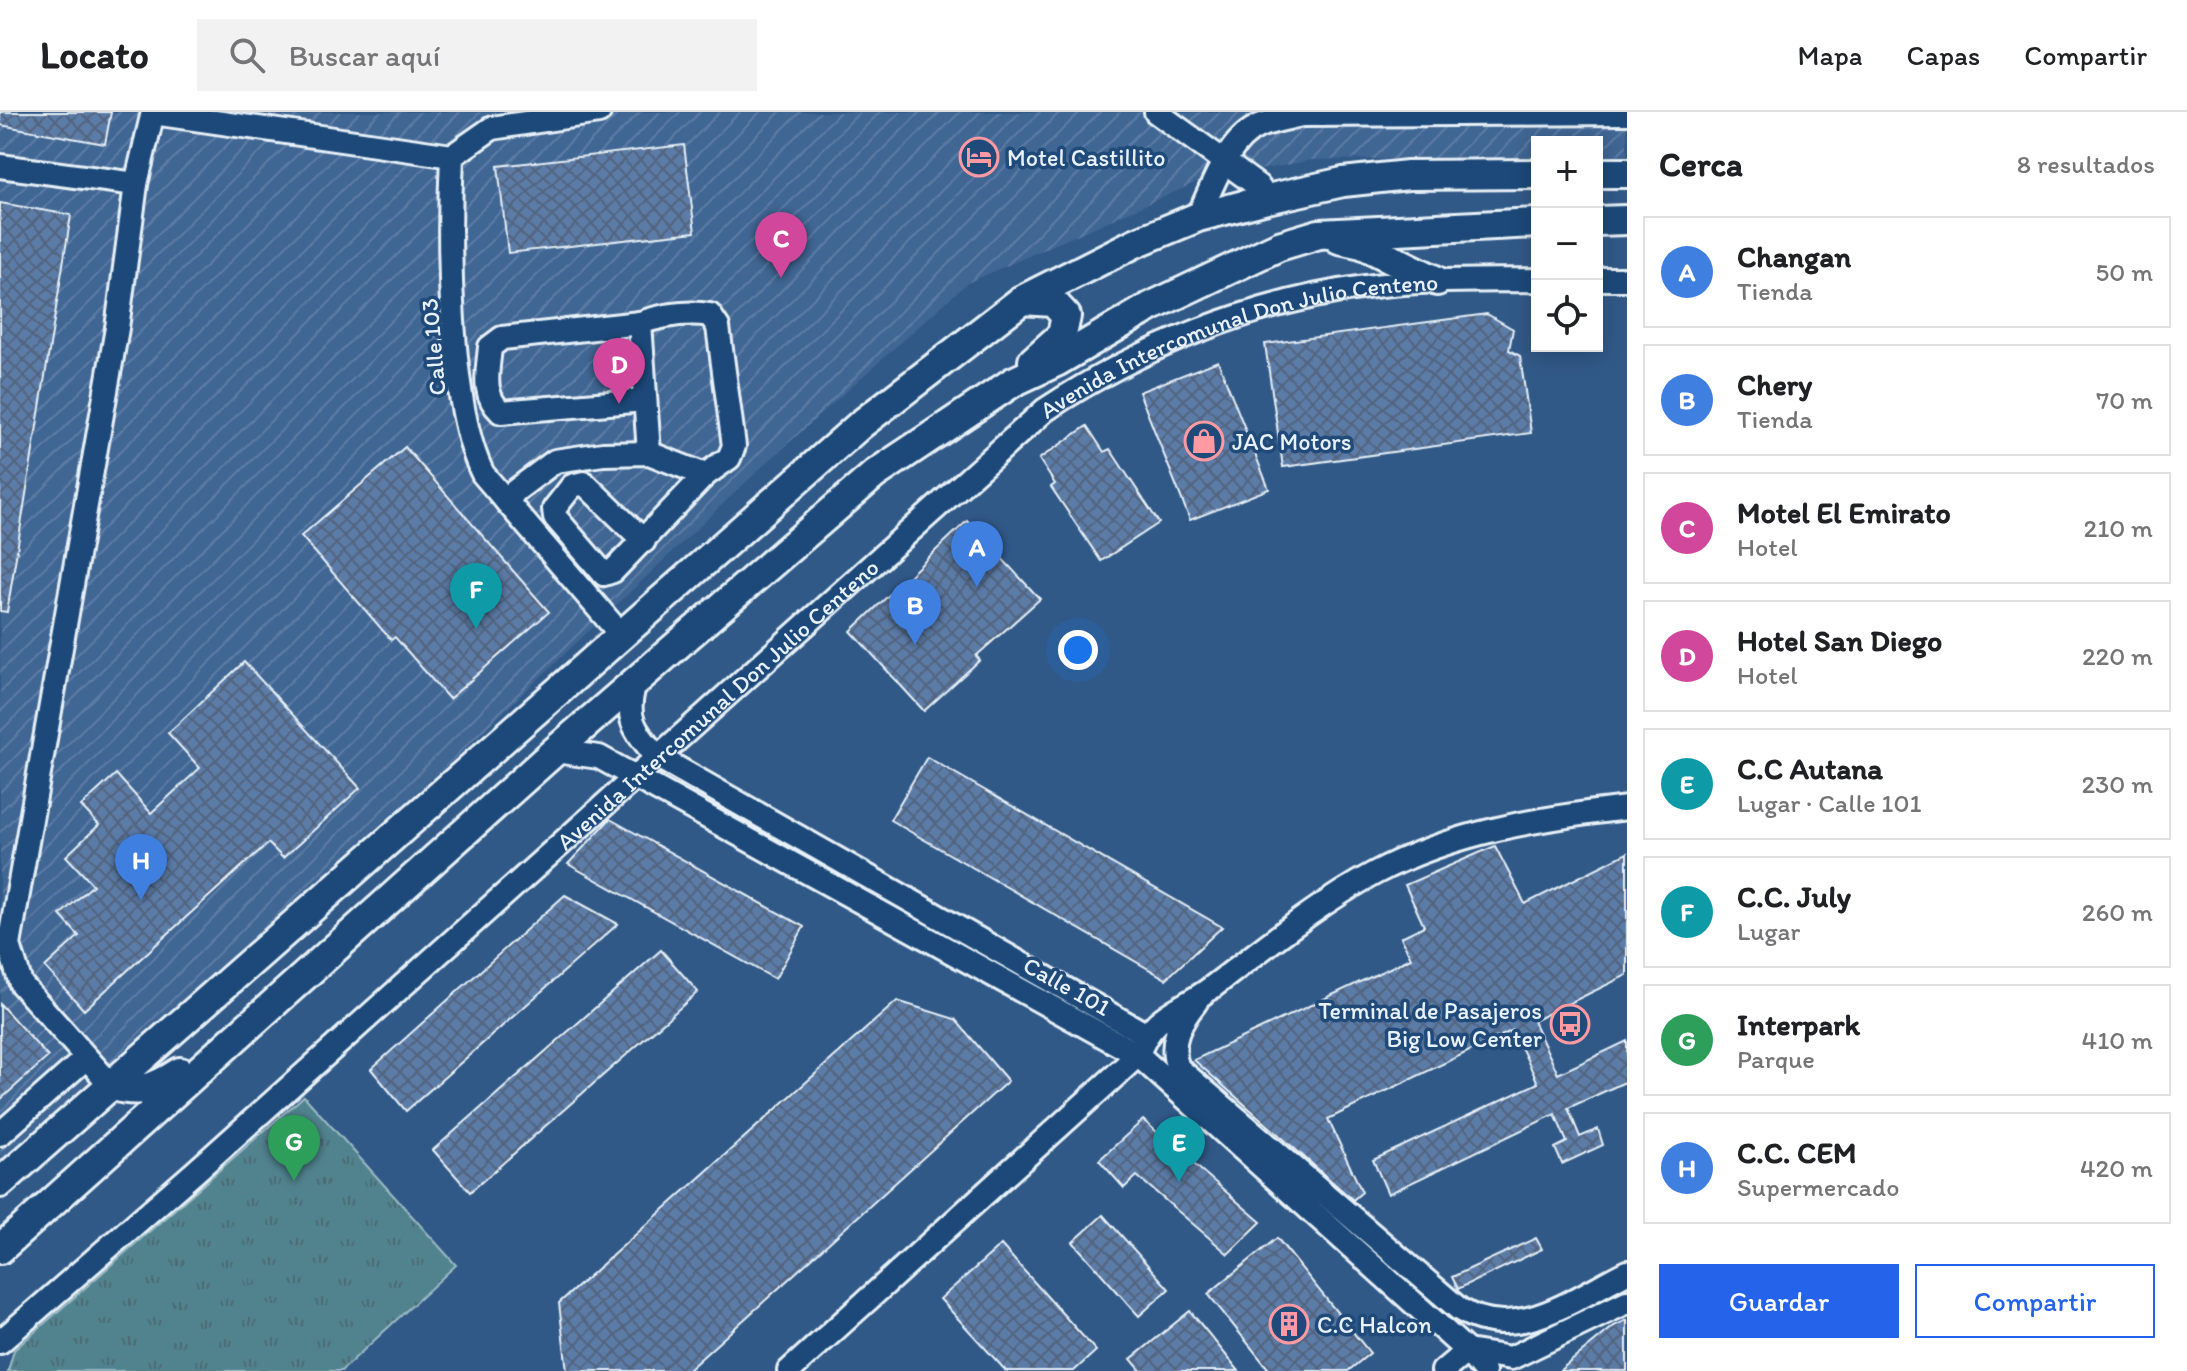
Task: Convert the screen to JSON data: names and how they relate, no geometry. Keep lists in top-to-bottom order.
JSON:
{
  "streets": {
    "main road": ["Avenida Intercomunal Don Julio Centeno"],
    "street": ["Calle 103", "Calle 101"]
  },
  "crossings": [
    ["Avenida Intercomunal Don Julio Centeno", "Calle 101"]
  ],
  "places": {
    "hotel": ["Motel Castillito"],
    "shop": ["JAC Motors"],
    "bus stop": ["Terminal de Pasajeros Big Low Center"],
    "building": ["C.C Halcon"]
  },
  "page": {
    "header": "Locato",
    "search": "Buscar aquí",
    "nav": ["Mapa", "Capas", "Compartir"],
    "heading": ["Cerca", "8 resultados"],
    "map_buttons": ["+", "−"],
    "pins": [
      "C",
      "D",
      "A",
      "F",
      "B",
      "H",
      "G",
      "E"
    ],
    "list": [
      {
        "mark": "A",
        "name": "Changan",
        "note": "Tienda",
        "value": "50 m"
      },
      {
        "mark": "B",
        "name": "Chery",
        "note": "Tienda",
        "value": "70 m"
      },
      {
        "mark": "C",
        "name": "Motel El Emirato",
        "note": "Hotel",
        "value": "210 m"
      },
      {
        "mark": "D",
        "name": "Hotel San Diego",
        "note": "Hotel",
        "value": "220 m"
      },
      {
        "mark": "E",
        "name": "C.C Autana",
        "note": "Lugar · Calle 101",
        "value": "230 m"
      },
      {
        "mark": "F",
        "name": "C.C. July",
        "note": "Lugar",
        "value": "260 m"
      },
      {
        "mark": "G",
        "name": "Interpark",
        "note": "Parque",
        "value": "410 m"
      },
      {
        "mark": "H",
        "name": "C.C. CEM",
        "note": "Supermercado",
        "value": "420 m"
      }
    ],
    "buttons": ["Guardar", "Compartir"]
  }
}
